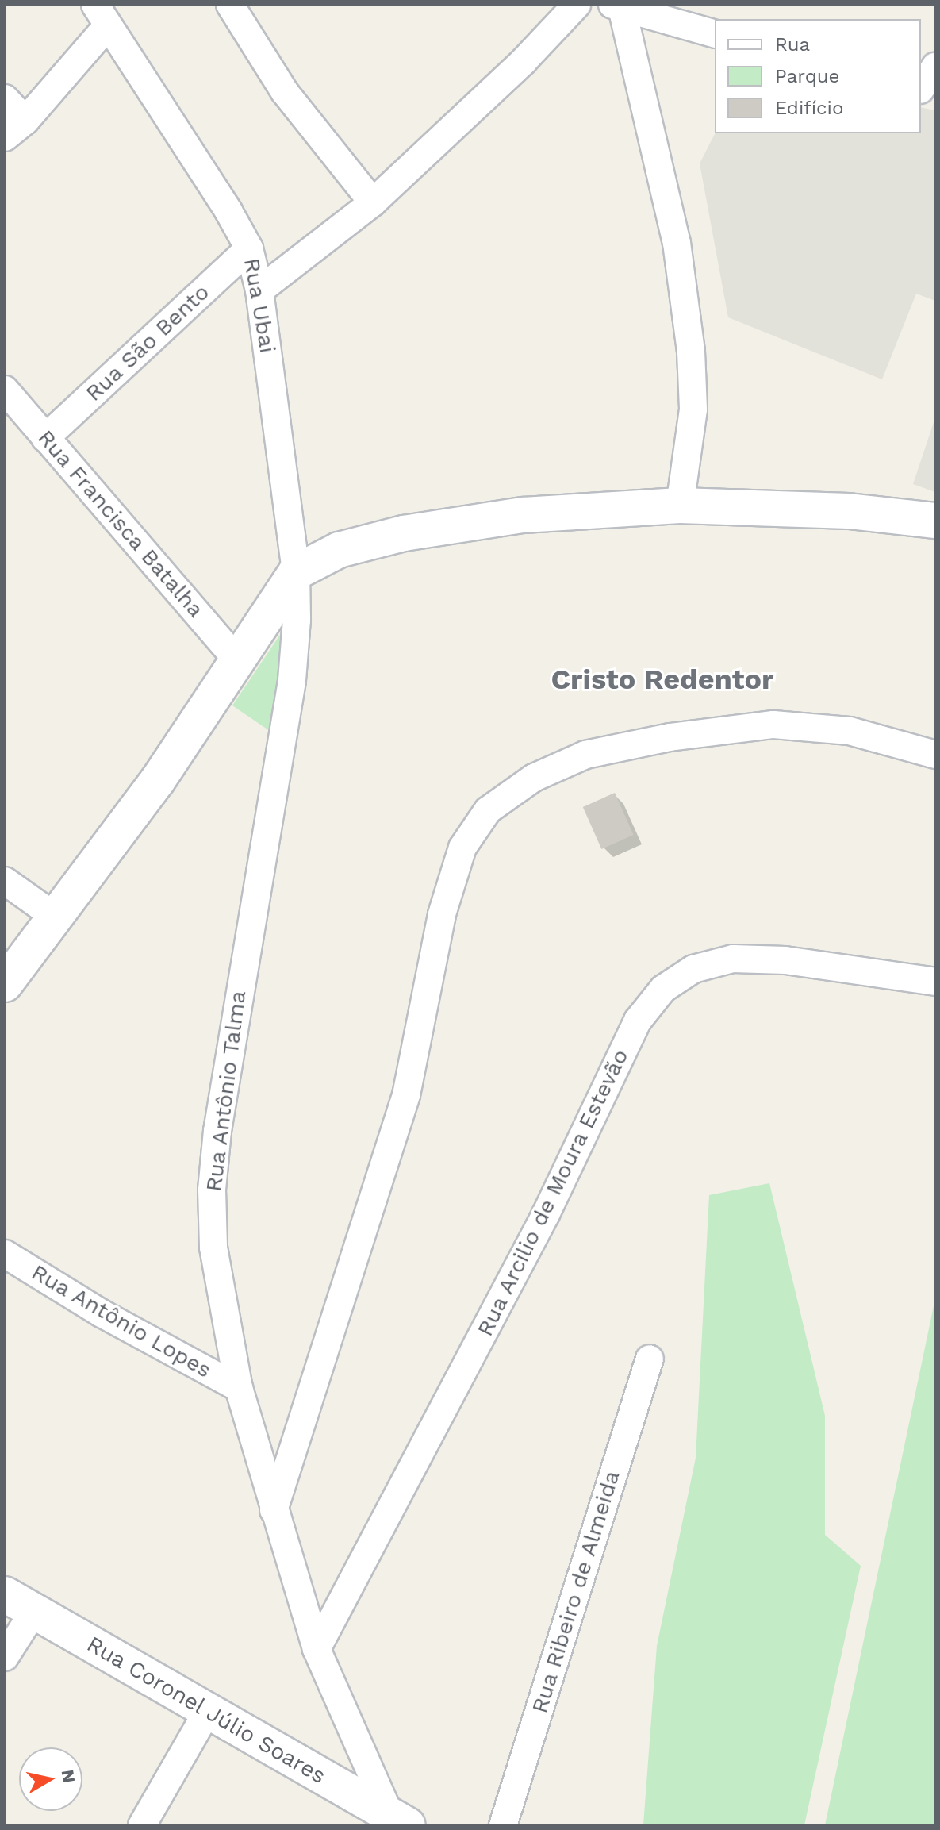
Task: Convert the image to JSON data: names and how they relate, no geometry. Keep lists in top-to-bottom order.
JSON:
{
  "streets": {
    "street": [
      "Rua Ubai",
      "Rua São Bento",
      "Rua Francisca Batalha",
      "Rua Antônio Talma",
      "Rua Arcilio de Moura Estevão",
      "Rua Antônio Lopes",
      "Rua Ribeiro de Almeida",
      "Rua Coronel Júlio Soares"
    ]
  },
  "crossings": [
    ["Rua Ubai", "Rua São Bento"],
    ["Rua Ubai", "Rua Antônio Talma"],
    ["Rua São Bento", "Rua Francisca Batalha"],
    ["Rua Antônio Talma", "Rua Arcilio de Moura Estevão"],
    ["Rua Antônio Talma", "Rua Antônio Lopes"],
    ["Rua Antônio Talma", "Rua Coronel Júlio Soares"]
  ],
  "districts": ["Cristo Redentor"],
  "legend": ["Rua", "Parque", "Edifício"],
  "north": "right"
}
